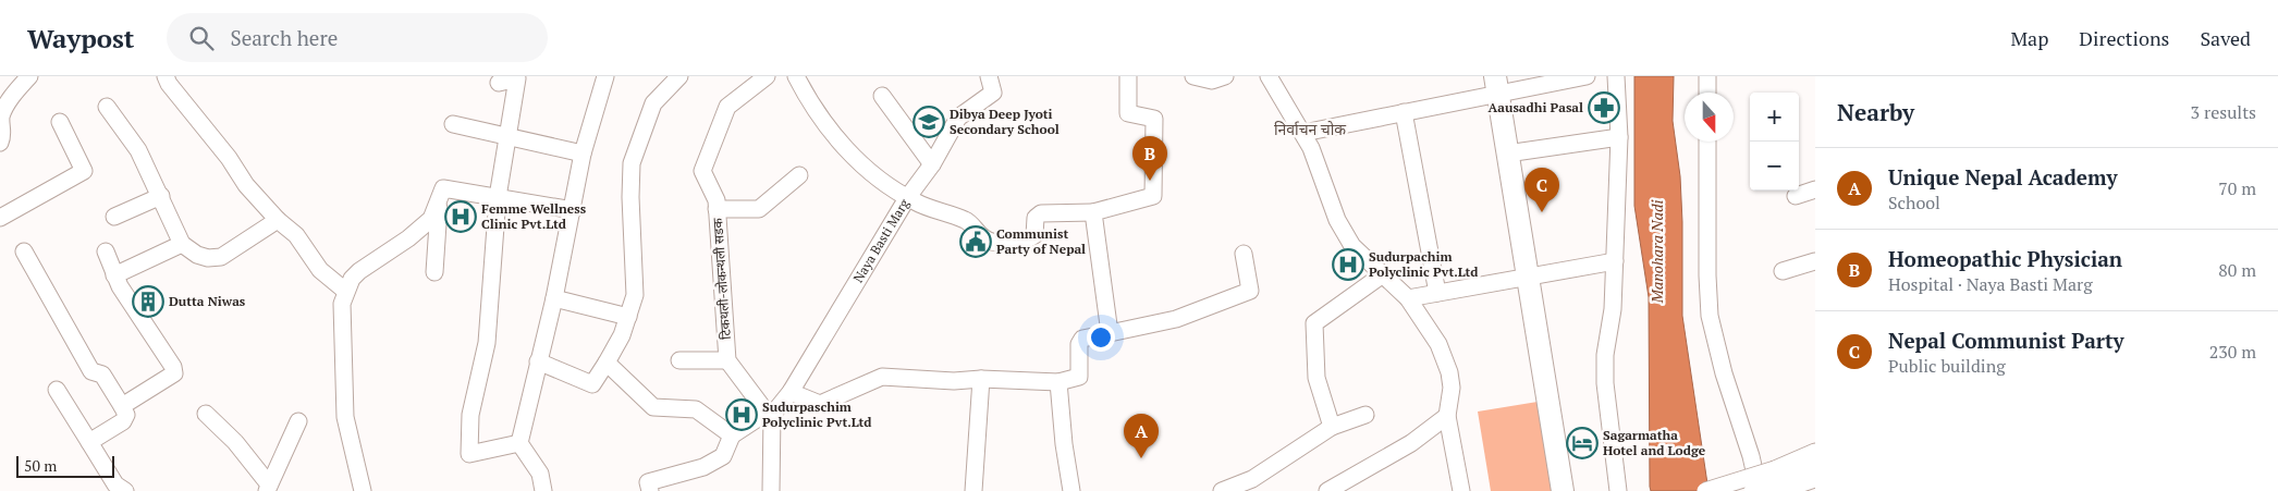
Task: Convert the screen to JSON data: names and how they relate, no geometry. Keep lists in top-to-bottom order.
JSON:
{
  "streets": {
    "street": ["Naya Basti Marg", "टिकथली-लोकन्थली सडक"]
  },
  "districts": ["निर्वाचन चोक"],
  "water": ["Manohara Nadi"],
  "places": {
    "pharmacy": ["Aausadhi Pasal"],
    "school or university": ["Dibya Deep Jyoti Secondary School"],
    "hospital": ["Femme Wellness Clinic Pvt.Ltd", "Sudurpachim Polyclinic Pvt.Ltd", "Sudurpaschim Polyclinic Pvt.Ltd"],
    "public building": ["Communist Party of Nepal"],
    "building": ["Dutta Niwas"],
    "hotel": ["Sagarmatha Hotel and Lodge"]
  },
  "scale_bar": "50 m",
  "north": "bottom",
  "page": {
    "header": "Waypost",
    "search": "Search here",
    "nav": ["Map", "Directions", "Saved"],
    "heading": ["Nearby", "3 results"],
    "map_buttons": ["+", "−"],
    "pins": ["B", "C", "A"],
    "list": [
      {
        "mark": "A",
        "name": "Unique Nepal Academy",
        "note": "School",
        "value": "70 m"
      },
      {
        "mark": "B",
        "name": "Homeopathic Physician",
        "note": "Hospital · Naya Basti Marg",
        "value": "80 m"
      },
      {
        "mark": "C",
        "name": "Nepal Communist Party",
        "note": "Public building",
        "value": "230 m"
      }
    ],
    "scale": "50 m"
  }
}
